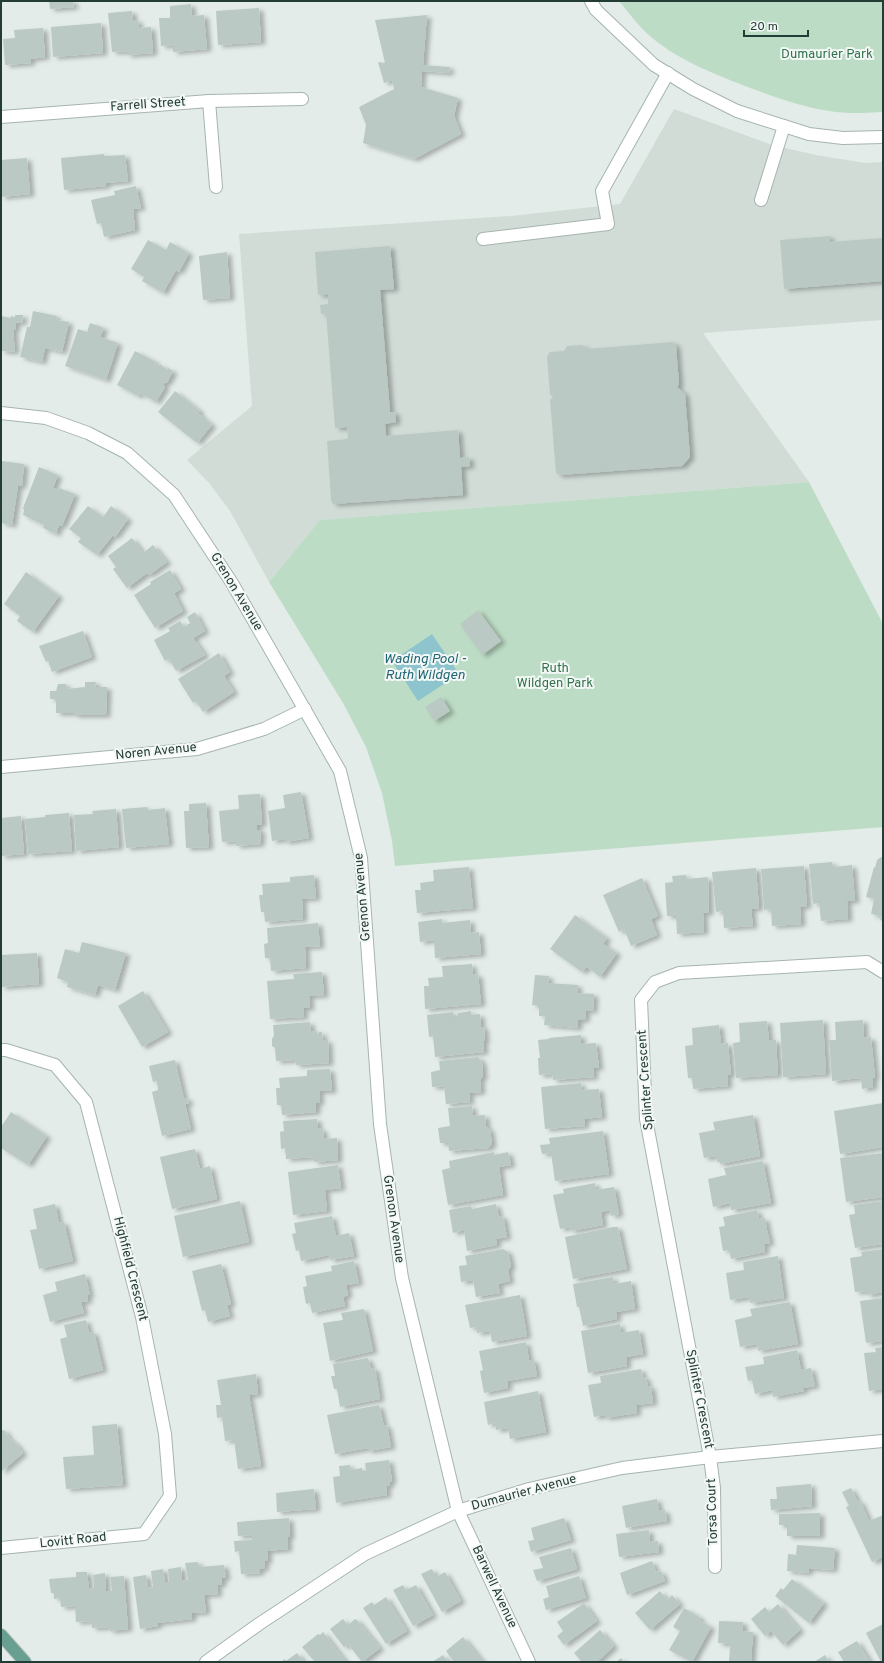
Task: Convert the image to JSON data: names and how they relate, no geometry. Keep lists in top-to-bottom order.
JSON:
{
  "streets": {
    "street": [
      "Farrell Street",
      "Grenon Avenue",
      "Noren Avenue",
      "Splinter Crescent",
      "Highfield Crescent",
      "Dumaurier Avenue",
      "Torsa Court",
      "Lovitt Road",
      "Barwell Avenue"
    ]
  },
  "crossings": [
    ["Grenon Avenue", "Noren Avenue"],
    ["Grenon Avenue", "Dumaurier Avenue"],
    ["Grenon Avenue", "Barwell Avenue"],
    ["Splinter Crescent", "Dumaurier Avenue"],
    ["Splinter Crescent", "Torsa Court"],
    ["Highfield Crescent", "Lovitt Road"],
    ["Dumaurier Avenue", "Torsa Court"],
    ["Dumaurier Avenue", "Barwell Avenue"]
  ],
  "water": ["Wading Pool - Ruth Wildgen"],
  "parks": ["Dumaurier Park", "Ruth Wildgen Park"],
  "scale_bar": "20 m"
}
